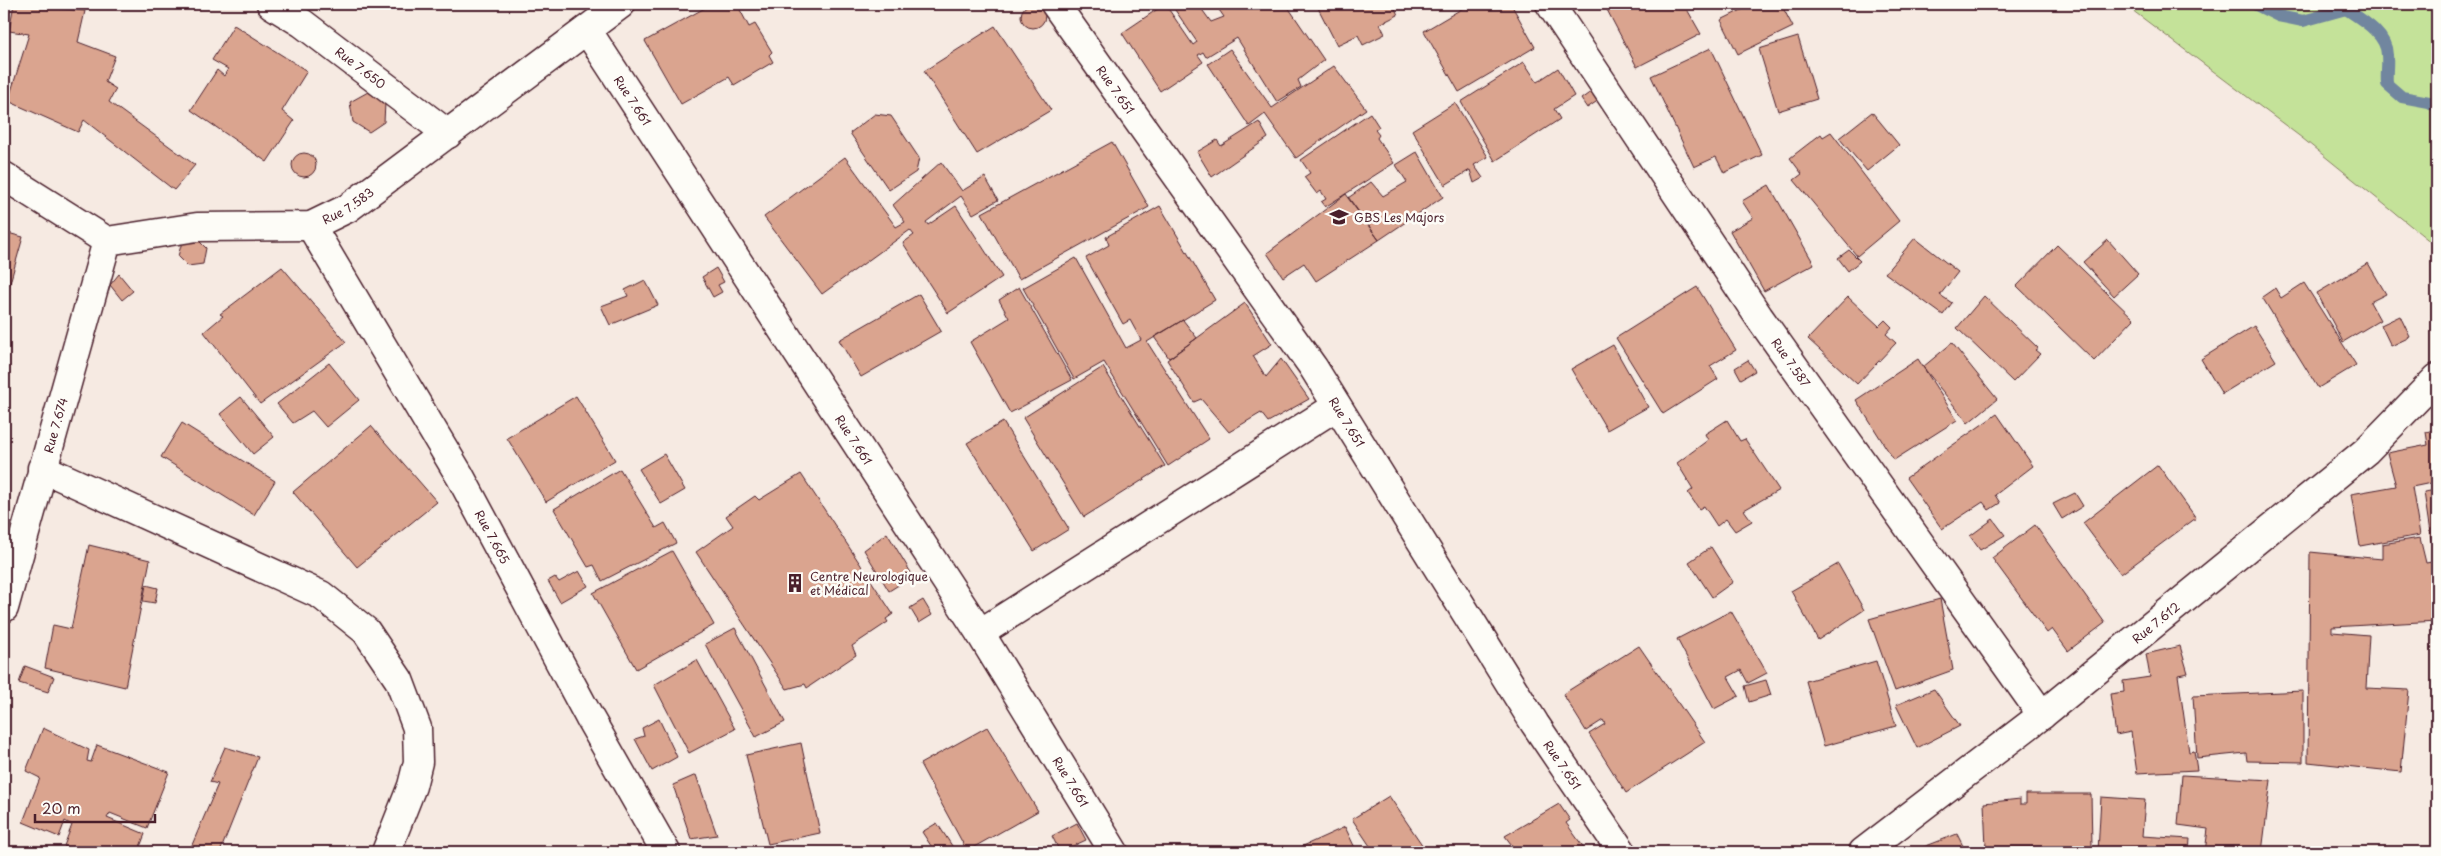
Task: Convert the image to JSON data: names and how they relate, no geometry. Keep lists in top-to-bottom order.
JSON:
{
  "streets": {
    "street": [
      "Rue 7.650",
      "Rue 7.651",
      "Rue 7.661",
      "Rue 7.583",
      "Rue 7.587",
      "Rue 7.674",
      "Rue 7.665",
      "Rue 7.612"
    ]
  },
  "crossings": [
    ["Rue 7.650", "Rue 7.583"],
    ["Rue 7.661", "Rue 7.583"],
    ["Rue 7.583", "Rue 7.674"],
    ["Rue 7.583", "Rue 7.665"],
    ["Rue 7.587", "Rue 7.612"]
  ],
  "places": {
    "school or university": ["GBS Les Majors"],
    "building": ["Centre Neurologique et Médical"]
  },
  "scale_bar": "20 m"
}
